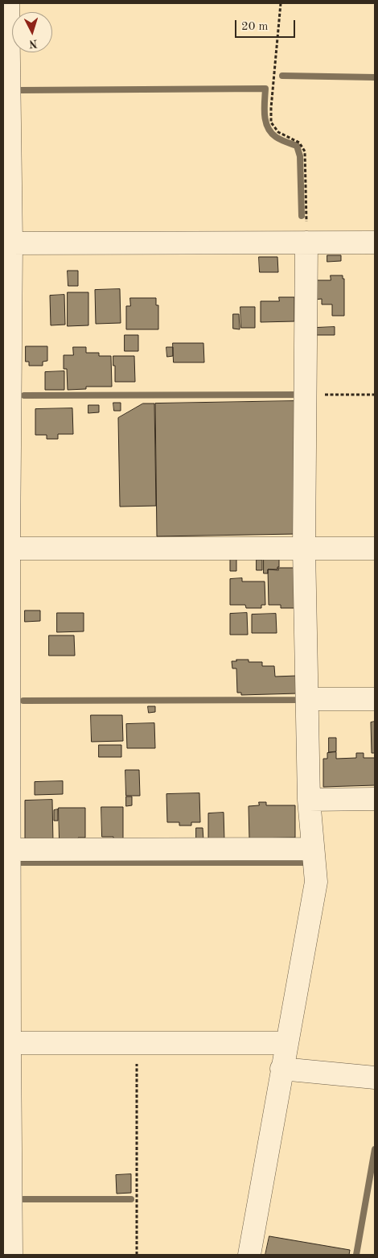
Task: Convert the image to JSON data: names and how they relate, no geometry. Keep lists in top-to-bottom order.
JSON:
{
  "scale_bar": "20 m",
  "north": "bottom"
}
